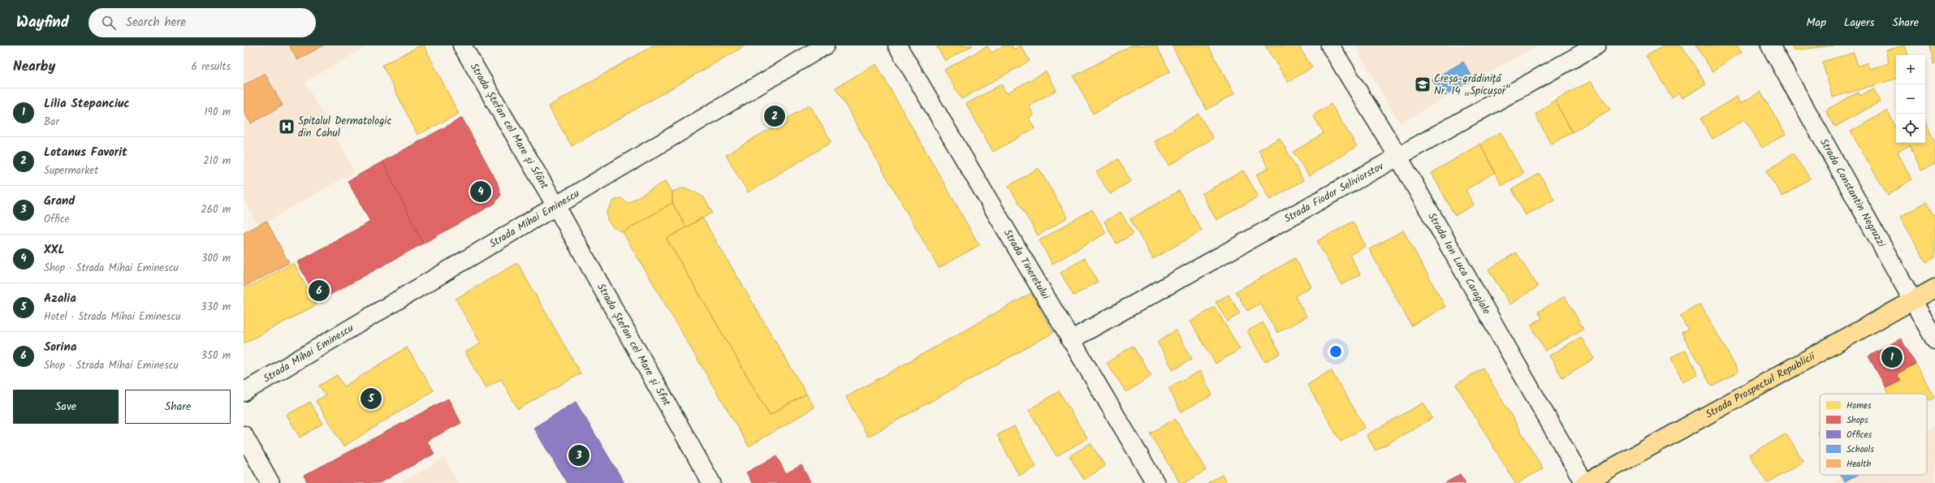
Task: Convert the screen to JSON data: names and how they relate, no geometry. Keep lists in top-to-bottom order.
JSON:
{
  "streets": {
    "main road": ["Strada Prospectul Republicii"],
    "street": [
      "Strada Ștefan cel Mare și Sfânt",
      "Strada Fiodor Seliviorstov",
      "Strada Constantin Negruzzi",
      "Strada Mihai Eminescu",
      "Strada Ion Luca Caragiale",
      "Strada Tineretului",
      "Strada Ștefan cel Mare și Sfnt"
    ]
  },
  "crossings": [
    ["Strada Ștefan cel Mare și Sfânt", "Strada Mihai Eminescu"],
    ["Strada Ștefan cel Mare și Sfânt", "Strada Ștefan cel Mare și Sfnt"],
    ["Strada Fiodor Seliviorstov", "Strada Ion Luca Caragiale"],
    ["Strada Fiodor Seliviorstov", "Strada Tineretului"],
    ["Strada Constantin Negruzzi", "Strada Prospectul Republicii"],
    ["Strada Mihai Eminescu", "Strada Ștefan cel Mare și Sfnt"],
    ["Strada Ion Luca Caragiale", "Strada Prospectul Republicii"]
  ],
  "places": {
    "school or university": ["Creșa-grădiniță Nr. 14 „Spicușor”"],
    "hospital": ["Spitalul Dermatologic din Cahul"]
  },
  "legend": [
    "Homes",
    "Shops",
    "Offices",
    "Schools",
    "Health"
  ],
  "page": {
    "header": "Wayfind",
    "search": "Search here",
    "nav": ["Map", "Layers", "Share"],
    "heading": ["Nearby", "6 results"],
    "map_buttons": ["+", "−"],
    "list": [
      {
        "mark": "1",
        "name": "Lilia Stepanciuc",
        "note": "Bar",
        "value": "190 m"
      },
      {
        "mark": "2",
        "name": "Lotanus Favorit",
        "note": "Supermarket",
        "value": "210 m"
      },
      {
        "mark": "3",
        "name": "Grand",
        "note": "Office",
        "value": "260 m"
      },
      {
        "mark": "4",
        "name": "XXL",
        "note": "Shop · Strada Mihai Eminescu",
        "value": "300 m"
      },
      {
        "mark": "5",
        "name": "Azalia",
        "note": "Hotel · Strada Mihai Eminescu",
        "value": "330 m"
      },
      {
        "mark": "6",
        "name": "Sorina",
        "note": "Shop · Strada Mihai Eminescu",
        "value": "350 m"
      }
    ],
    "pins": [
      "2",
      "4",
      "6",
      "1",
      "5",
      "3"
    ],
    "buttons": ["Save", "Share"]
  }
}
